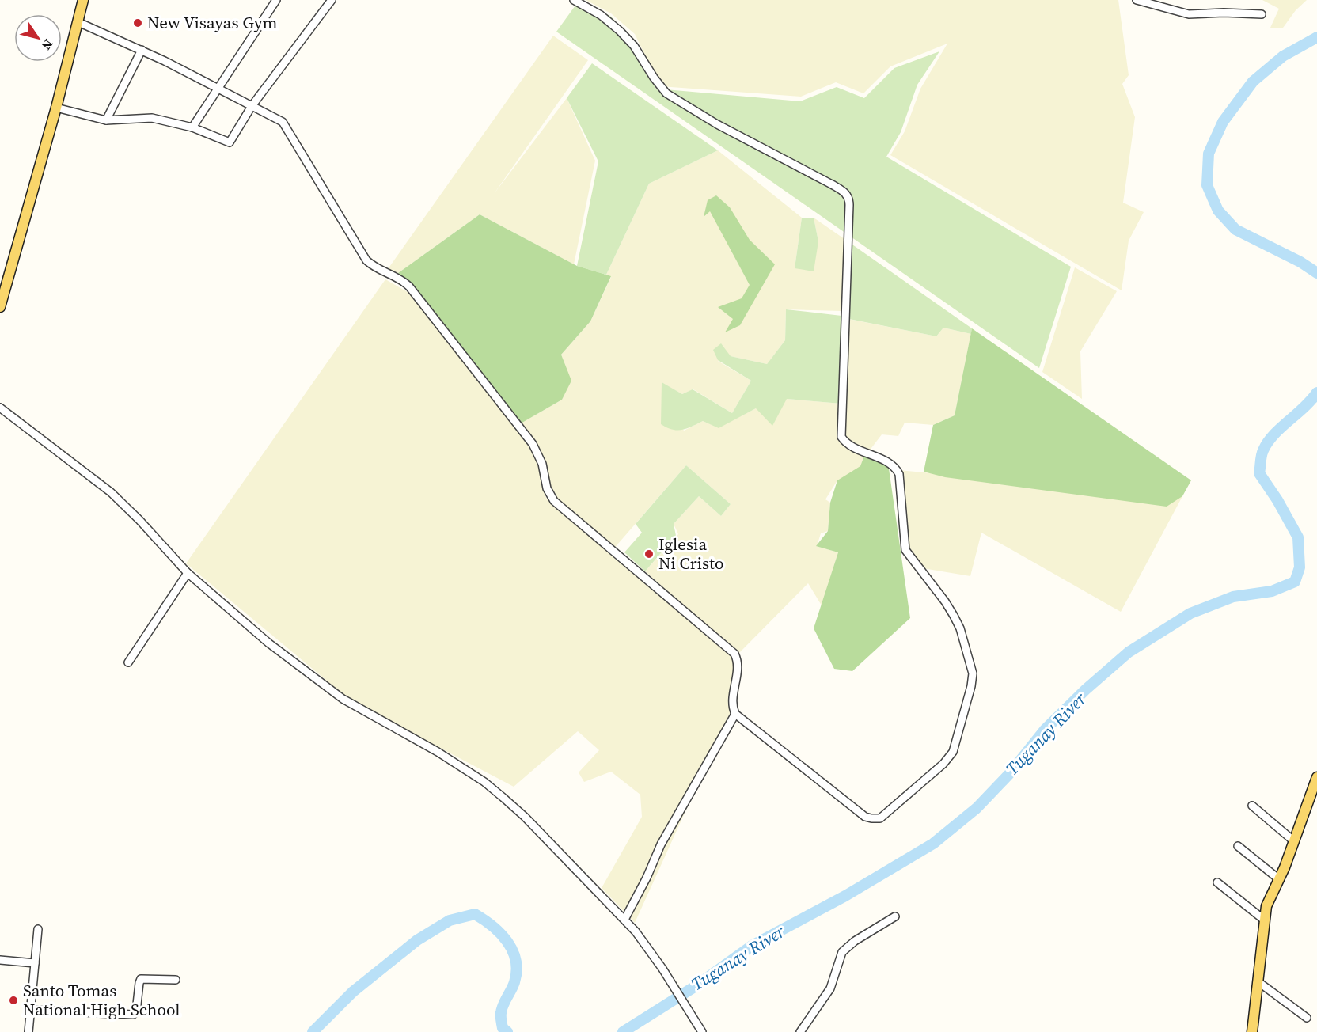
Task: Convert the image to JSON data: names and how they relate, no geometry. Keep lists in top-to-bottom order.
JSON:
{
  "water": ["Tuganay River"],
  "places": ["New Visayas Gym", "Iglesia Ni Cristo", "Santo Tomas National High School"],
  "north": "bottom right"
}
